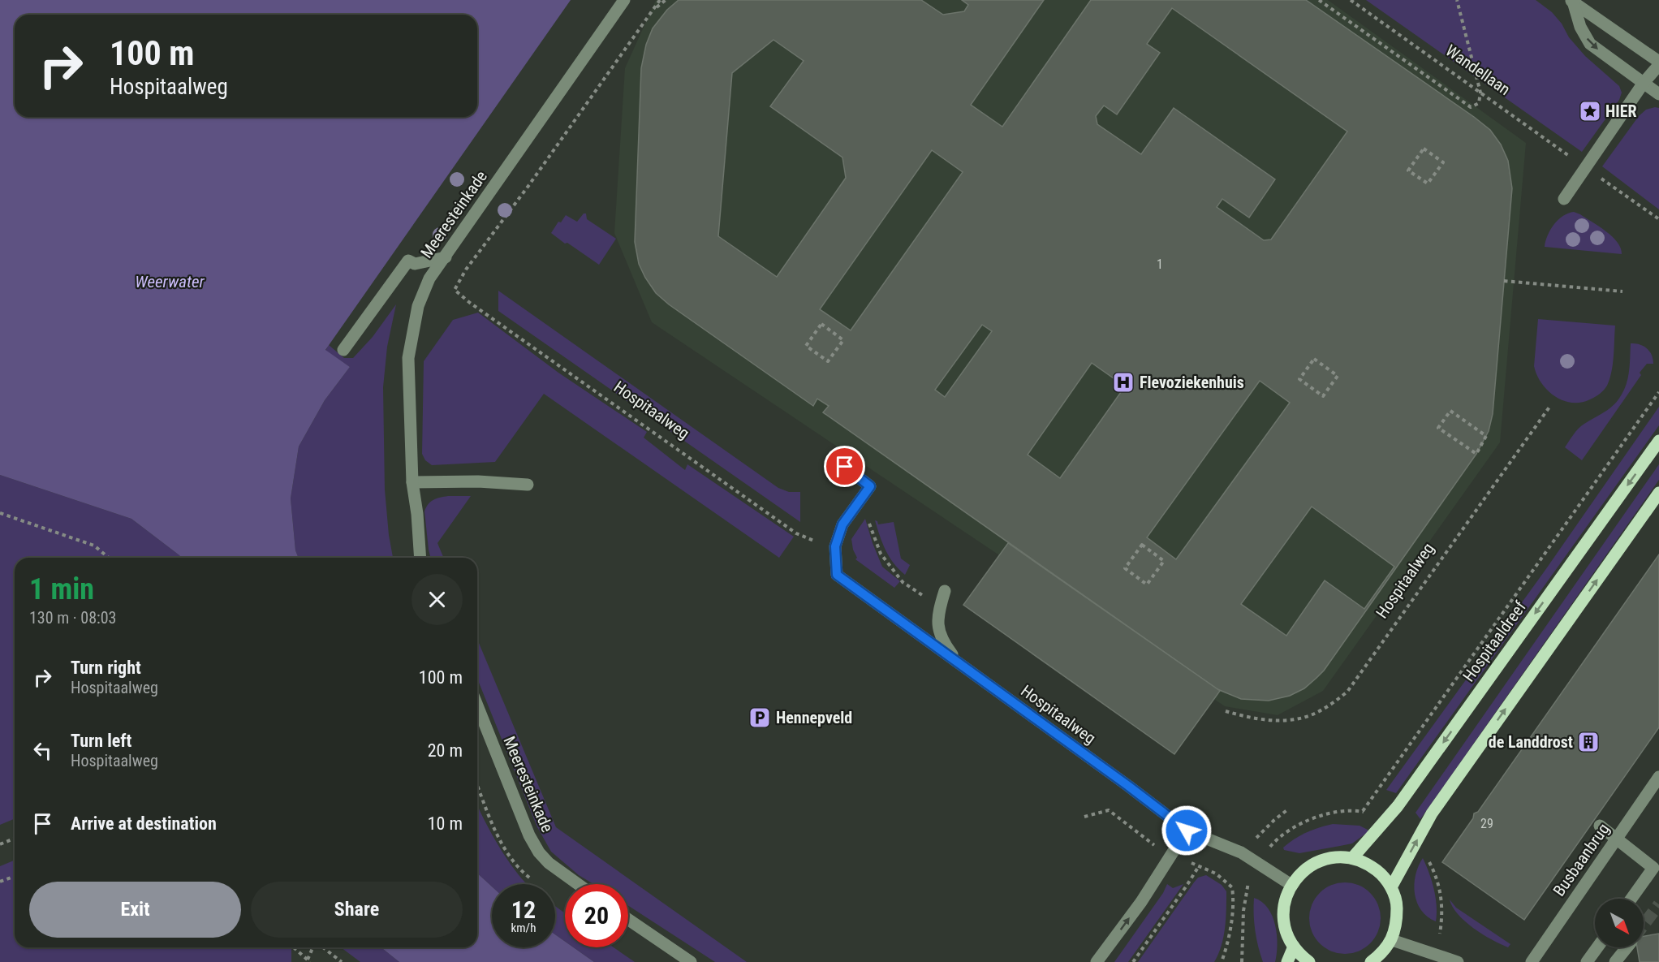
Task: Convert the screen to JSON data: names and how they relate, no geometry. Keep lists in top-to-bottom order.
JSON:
{
  "streets": {
    "main road": ["Hospitaaldreef"],
    "street": ["Meeresteinkade", "Hospitaalweg", "Busbaanbrug"],
    "path": ["Wandellaan"]
  },
  "water": ["Weerwater"],
  "places": {
    "place": ["HIER"],
    "hospital": ["Flevoziekenhuis"],
    "parking": ["Hennepveld"],
    "building": ["de Landdrost"]
  },
  "house_numbers": ["1", "29"],
  "north": "bottom right",
  "page": {
    "turn": ["100 m", "Hospitaalweg"],
    "heading": ["1 min", "130 m · 08:03"],
    "list": [
      {
        "name": "Turn right",
        "note": "Hospitaalweg",
        "value": "100 m"
      },
      {
        "name": "Turn left",
        "note": "Hospitaalweg",
        "value": "20 m"
      },
      {
        "name": "Arrive at destination",
        "value": "10 m"
      }
    ],
    "buttons": ["Exit", "Share"],
    "speed": "12 km/h",
    "limit": "20"
  }
}
